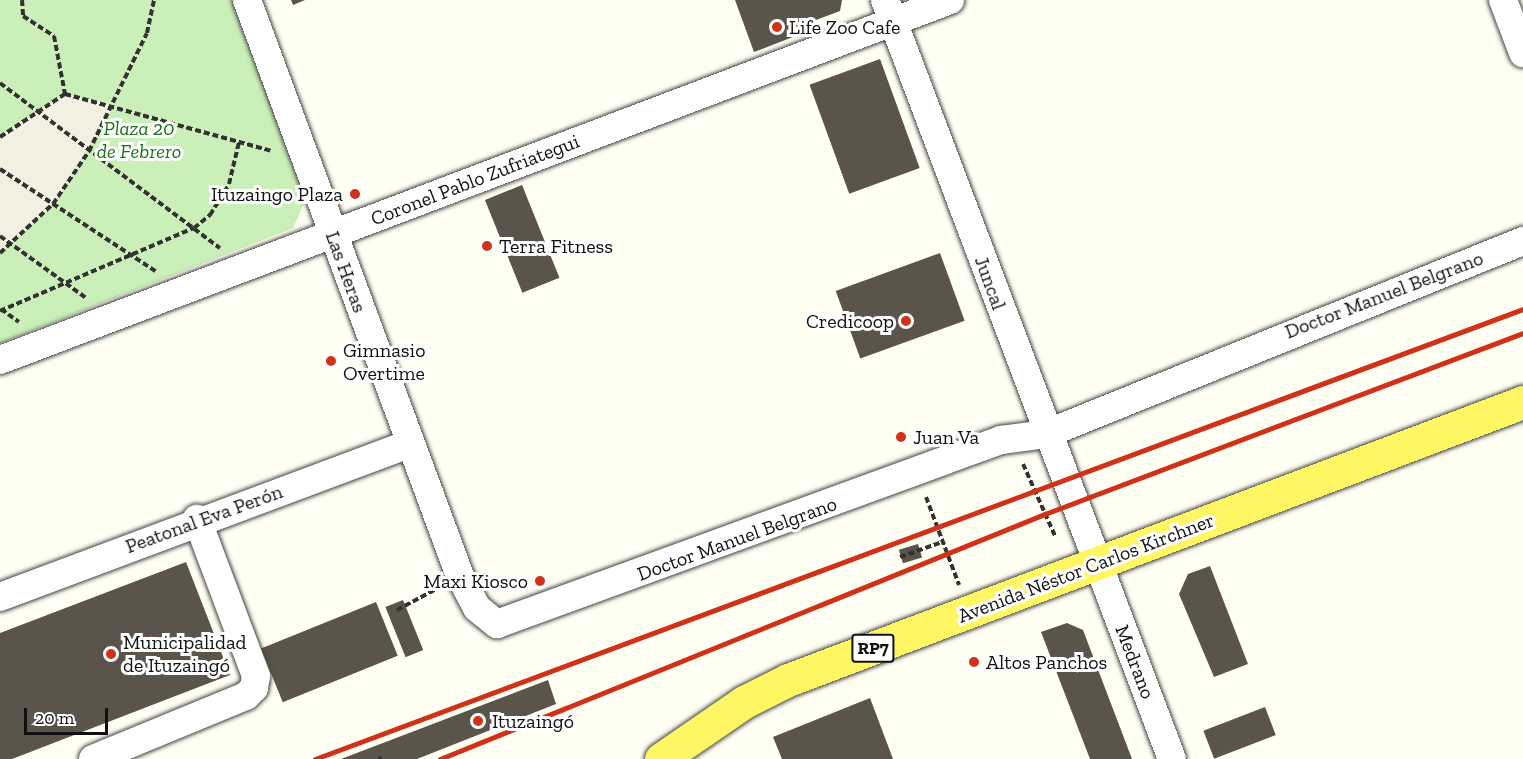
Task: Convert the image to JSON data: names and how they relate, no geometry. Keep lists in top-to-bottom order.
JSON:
{
  "streets": {
    "main road": ["Avenida Néstor Carlos Kirchner", "RP7"],
    "street": [
      "Coronel Pablo Zufriategui",
      "Las Heras",
      "Juncal",
      "Doctor Manuel Belgrano",
      "Peatonal Eva Perón",
      "Medrano"
    ]
  },
  "crossings": [
    ["Coronel Pablo Zufriategui", "Las Heras"],
    ["Coronel Pablo Zufriategui", "Juncal"],
    ["Las Heras", "Doctor Manuel Belgrano"],
    ["Las Heras", "Peatonal Eva Perón"],
    ["Juncal", "Doctor Manuel Belgrano"],
    ["Juncal", "Avenida Néstor Carlos Kirchner"],
    ["Juncal", "Medrano"],
    ["Avenida Néstor Carlos Kirchner", "Medrano"]
  ],
  "parks": ["Plaza 20 de Febrero"],
  "places": [
    "Life Zoo Cafe",
    "Ituzaingo Plaza",
    "Terra Fitness",
    "Credicoop",
    "Gimnasio Overtime",
    "Juan Va",
    "Maxi Kiosco",
    "Municipalidad de Ituzaingó",
    "Altos Panchos",
    "Ituzaingó"
  ],
  "scale_bar": "20 m"
}
